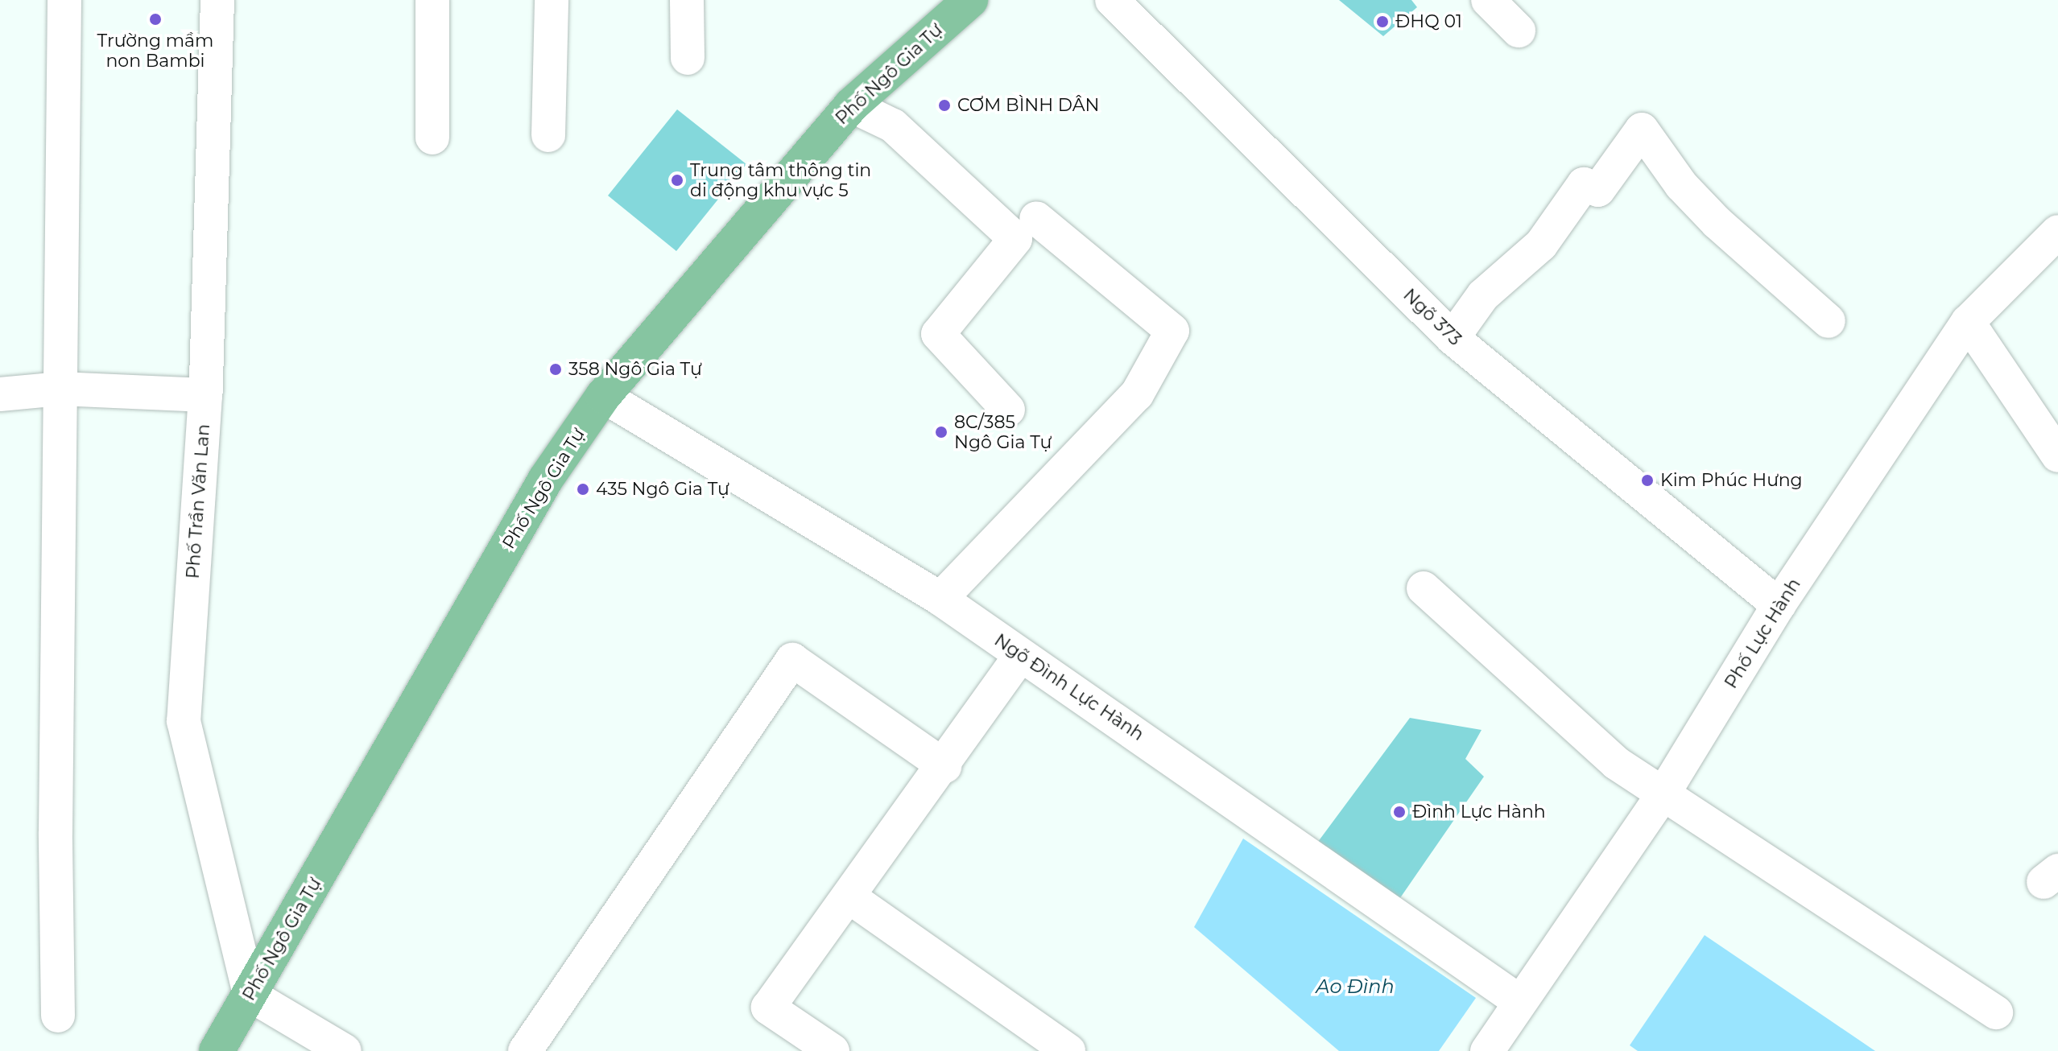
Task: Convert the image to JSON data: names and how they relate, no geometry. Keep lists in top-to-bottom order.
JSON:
{
  "streets": {
    "main road": ["Phố Ngô Gia Tự"],
    "street": [
      "Ngõ 373",
      "Phố Trần Văn Lan",
      "Phố Lực Hành",
      "Ngõ Đình Lực Hành"
    ]
  },
  "crossings": [
    ["Phố Ngô Gia Tự", "Phố Trần Văn Lan"],
    ["Phố Ngô Gia Tự", "Ngõ Đình Lực Hành"],
    ["Ngõ 373", "Phố Lực Hành"],
    ["Phố Lực Hành", "Ngõ Đình Lực Hành"]
  ],
  "water": ["Ao Đình"],
  "places": [
    "Trường mầm non Bambi",
    "ĐHQ 01",
    "CƠM BÌNH DÂN",
    "Trung tâm thông tin di động khu vực 5",
    "358 Ngô Gia Tự",
    "8C/385 Ngô Gia Tự",
    "Kim Phúc Hưng",
    "435 Ngô Gia Tự",
    "Đình Lực Hành"
  ]
}
